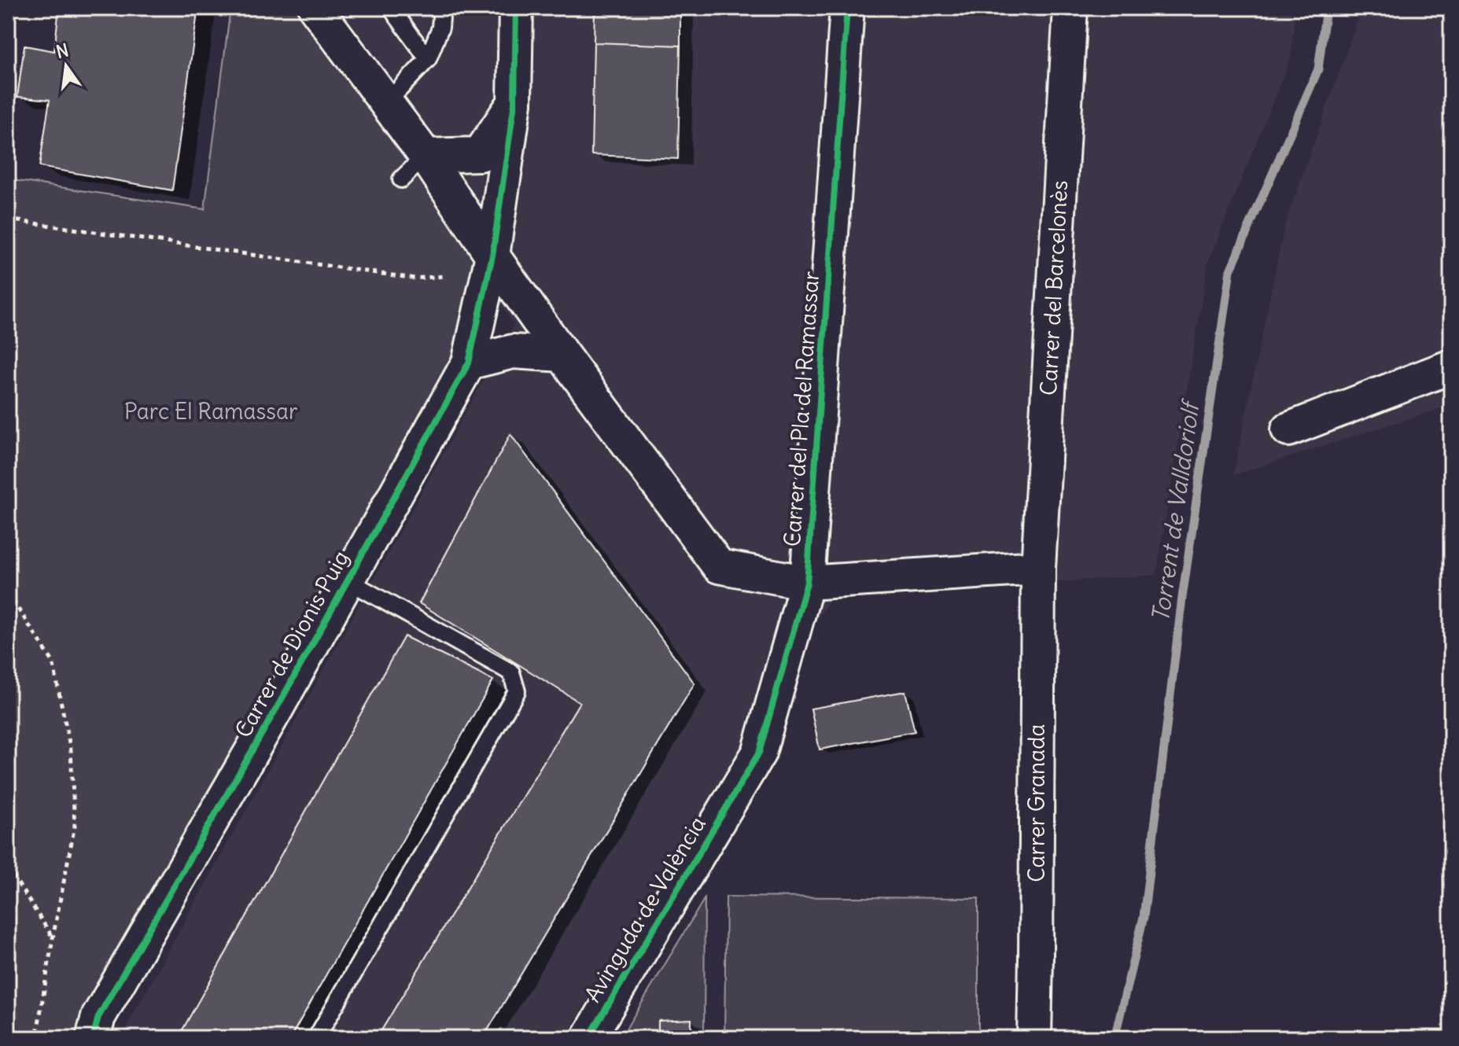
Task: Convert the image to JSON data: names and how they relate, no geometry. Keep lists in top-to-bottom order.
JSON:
{
  "streets": {
    "street": [
      "Carrer del Barcelonès",
      "Carrer del Pla del Ramassar",
      "Carrer de Dionis Puig",
      "Carrer Granada",
      "Avinguda de València"
    ]
  },
  "crossings": [
    ["Carrer del Barcelonès", "Carrer Granada"],
    ["Carrer del Pla del Ramassar", "Avinguda de València"]
  ],
  "water": ["Torrent de Valldoriolf"],
  "parks": ["Parc El Ramassar"],
  "north": "top"
}
